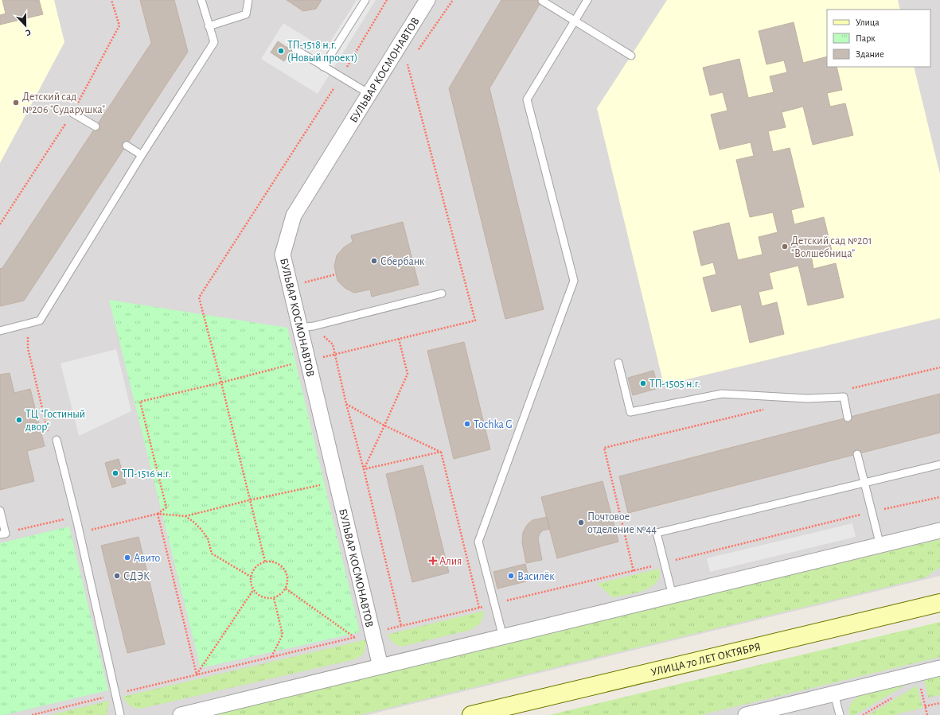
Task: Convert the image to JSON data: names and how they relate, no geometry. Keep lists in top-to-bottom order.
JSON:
{
  "streets": {
    "main road": ["УЛИЦА 70 ЛЕТ ОКТЯБРЯ"],
    "street": ["БУЛЬВАР КОСМОНАВТОВ"]
  },
  "places": {
    "other": [
      "ТП-1518 н.г. (Новый проект)",
      "Детский сад №206 \"Сударушка\"",
      "Детский сад №201 \"Волшебница\"",
      "Сбербанк",
      "ТП-1505 н.г.",
      "ТЦ \"Гостиный двор\"",
      "Tochka G",
      "ТП-1516 н.г.",
      "Почтовое отделение №44",
      "Авито",
      "СДЭК",
      "Василёк"
    ],
    "health": ["Алия"]
  },
  "legend": ["Улица", "Парк", "Здание"],
  "north": "bottom"
}
